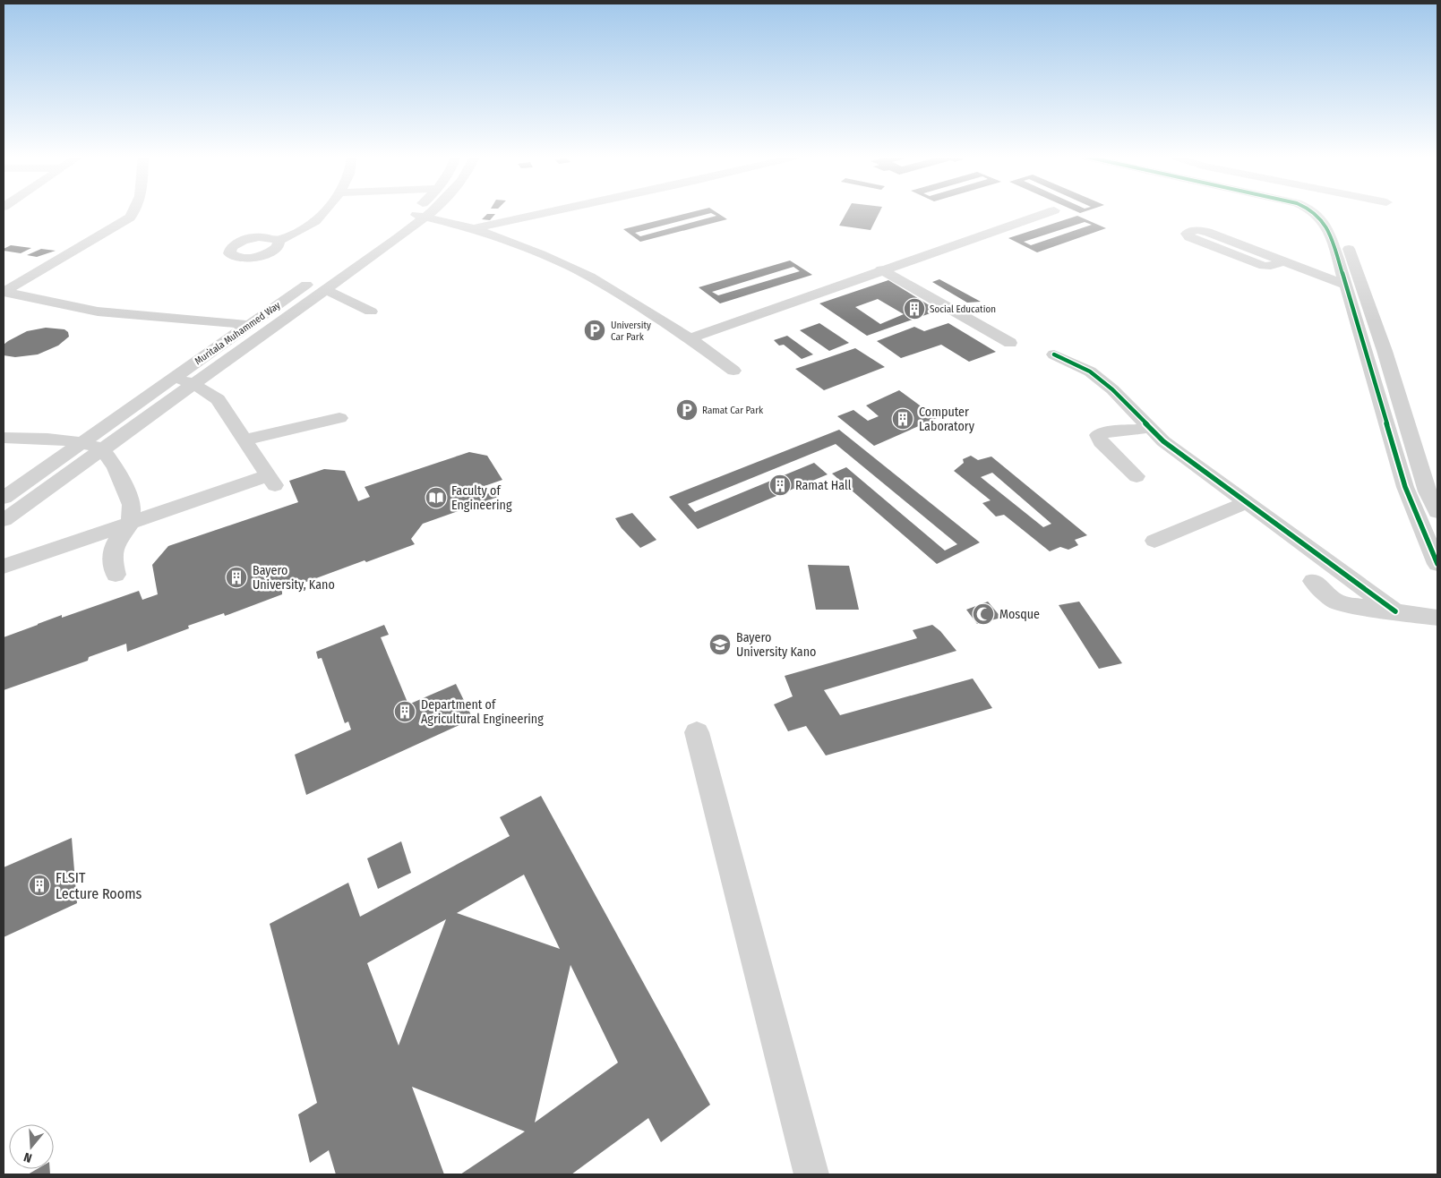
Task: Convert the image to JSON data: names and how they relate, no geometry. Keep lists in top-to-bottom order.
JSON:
{
  "streets": {
    "street": ["Muritala Muhammed Way"]
  },
  "places": {
    "building": [
      "Social Education",
      "Computer Laboratory",
      "Ramat Hall",
      "Bayero University, Kano",
      "Department of Agricultural Engineering",
      "FLSIT Lecture Rooms"
    ],
    "parking": ["University Car Park", "Ramat Car Park"],
    "library": ["Faculty of Engineering"],
    "mosque": ["Mosque"],
    "school or university": ["Bayero University Kano"]
  },
  "north": "bottom"
}
